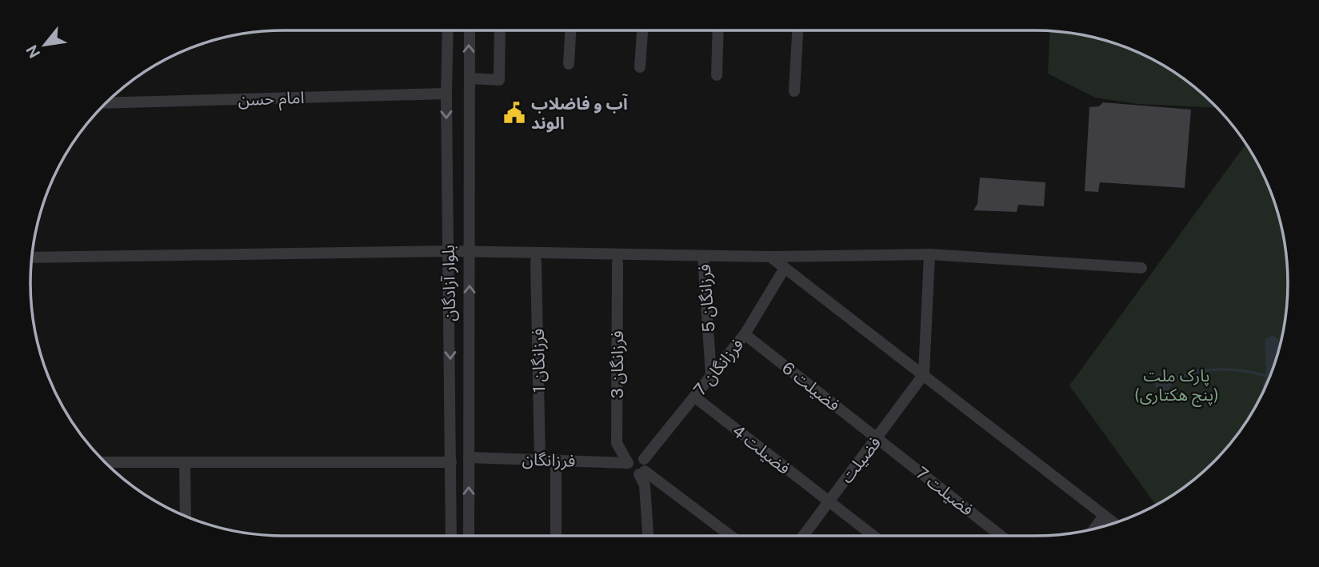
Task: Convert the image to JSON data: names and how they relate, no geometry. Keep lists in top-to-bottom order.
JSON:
{
  "streets": {
    "street": [
      "امام حسن",
      "بلوار آزادگان",
      "فرزانگان 5",
      "فرزانگان 1",
      "فرزانگان 3",
      "فرزانگان 7",
      "فضیلت 6",
      "فضیلت 4",
      "فرزانگان",
      "فضیلت",
      "فضیلت 7"
    ]
  },
  "crossings": [
    ["امام حسن", "بلوار آزادگان"],
    ["بلوار آزادگان", "فرزانگان"],
    ["فرزانگان 5", "فرزانگان 7"],
    ["فرزانگان 1", "فرزانگان"],
    ["فرزانگان 3", "فرزانگان"],
    ["فرزانگان 7", "فضیلت 6"],
    ["فرزانگان 7", "فضیلت 4"],
    ["فرزانگان 7", "فرزانگان"],
    ["فضیلت 6", "فضیلت"],
    ["فضیلت 6", "فضیلت 7"],
    ["فضیلت 4", "فضیلت"],
    ["فضیلت", "فضیلت 7"]
  ],
  "parks": ["پارک ملت (پنج هکتاری)"],
  "places": {
    "public building": ["آب و فاضلاب الوند"]
  },
  "north": "bottom left"
}
